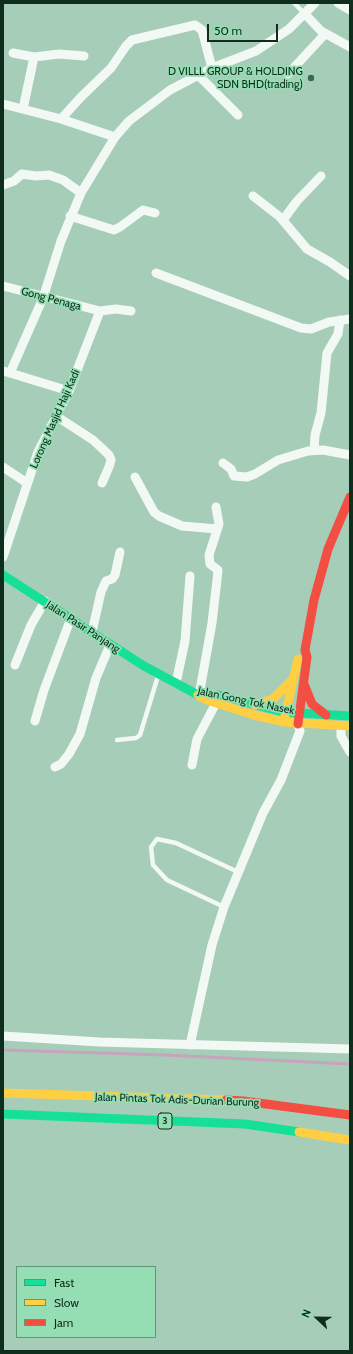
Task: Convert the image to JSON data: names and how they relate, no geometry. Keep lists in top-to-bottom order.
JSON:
{
  "streets": {
    "main road": [
      "Jalan Pasir Panjang",
      "Jalan Gong Tok Nasek",
      "Jalan Pintas Tok Adis-Durian Burung",
      "3"
    ],
    "street": ["Gong Penaga", "Lorong Masjid Haji Kadi"]
  },
  "crossings": [
    ["Gong Penaga", "Lorong Masjid Haji Kadi"],
    ["Jalan Pasir Panjang", "Jalan Gong Tok Nasek"]
  ],
  "places": ["D VILLL GROUP & HOLDING SDN BHD(trading)"],
  "legend": ["Fast", "Slow", "Jam"],
  "scale_bar": "50 m",
  "north": "left"
}
